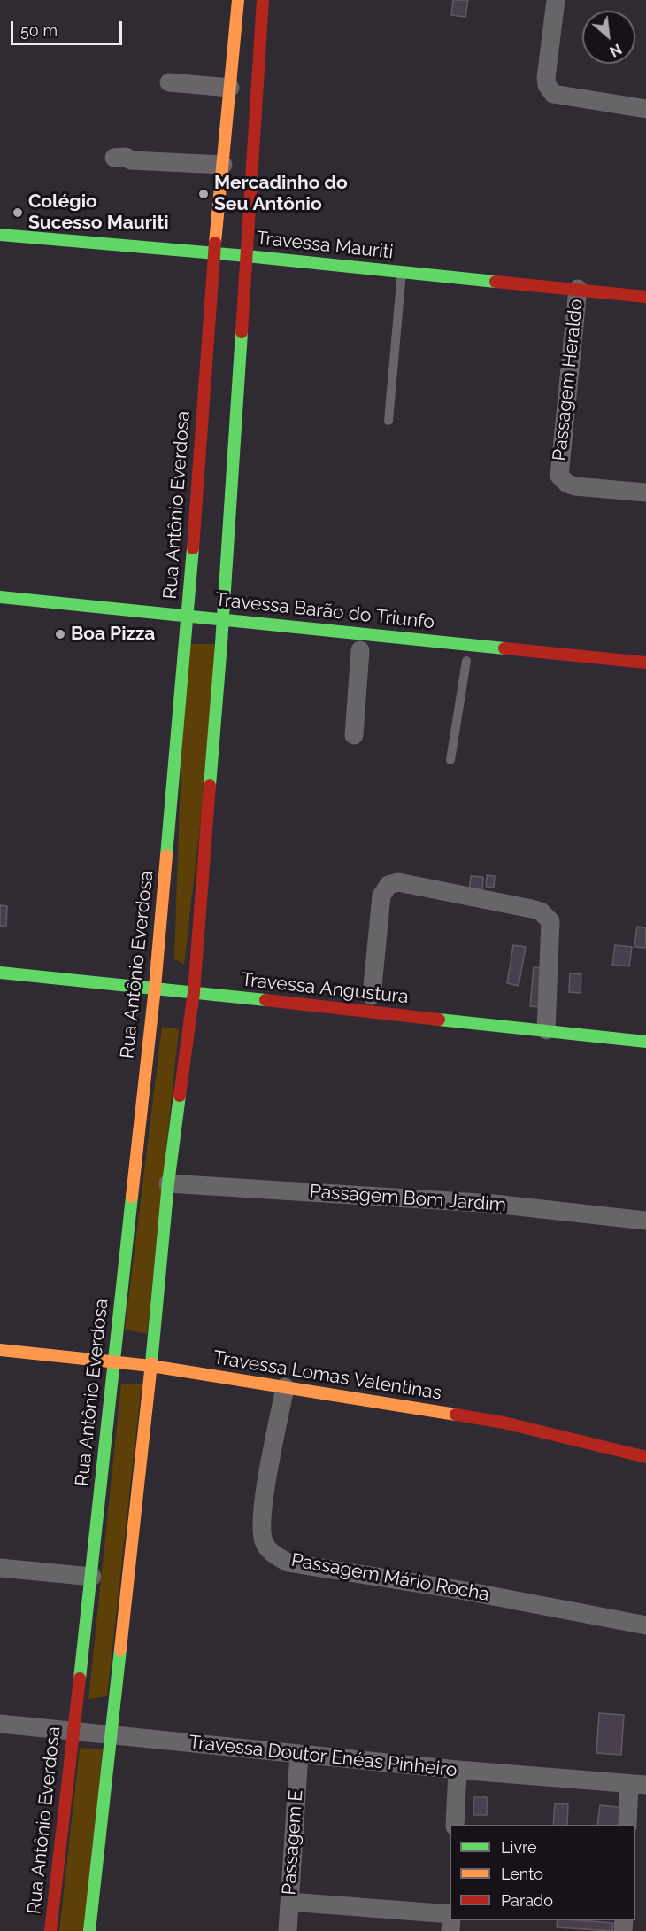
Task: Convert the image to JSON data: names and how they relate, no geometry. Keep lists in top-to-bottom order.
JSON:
{
  "streets": {
    "street": [
      "Travessa Mauriti",
      "Passagem Heraldo",
      "Rua Antônio Everdosa",
      "Travessa Barão do Triunfo",
      "Travessa Angustura",
      "Passagem Bom Jardim",
      "Travessa Lomas Valentinas",
      "Passagem Mário Rocha",
      "Travessa Doutor Enéas Pinheiro",
      "Passagem E"
    ]
  },
  "crossings": [
    ["Travessa Mauriti", "Passagem Heraldo"],
    ["Travessa Mauriti", "Rua Antônio Everdosa"],
    ["Rua Antônio Everdosa", "Travessa Barão do Triunfo"],
    ["Rua Antônio Everdosa", "Travessa Angustura"],
    ["Rua Antônio Everdosa", "Travessa Lomas Valentinas"],
    ["Rua Antônio Everdosa", "Travessa Doutor Enéas Pinheiro"],
    ["Travessa Lomas Valentinas", "Passagem Mário Rocha"],
    ["Travessa Doutor Enéas Pinheiro", "Passagem E"]
  ],
  "places": ["Mercadinho do Seu Antônio", "Colégio Sucesso Mauriti", "Boa Pizza"],
  "legend": ["Livre", "Lento", "Parado"],
  "scale_bar": "50 m",
  "north": "bottom right"
}
